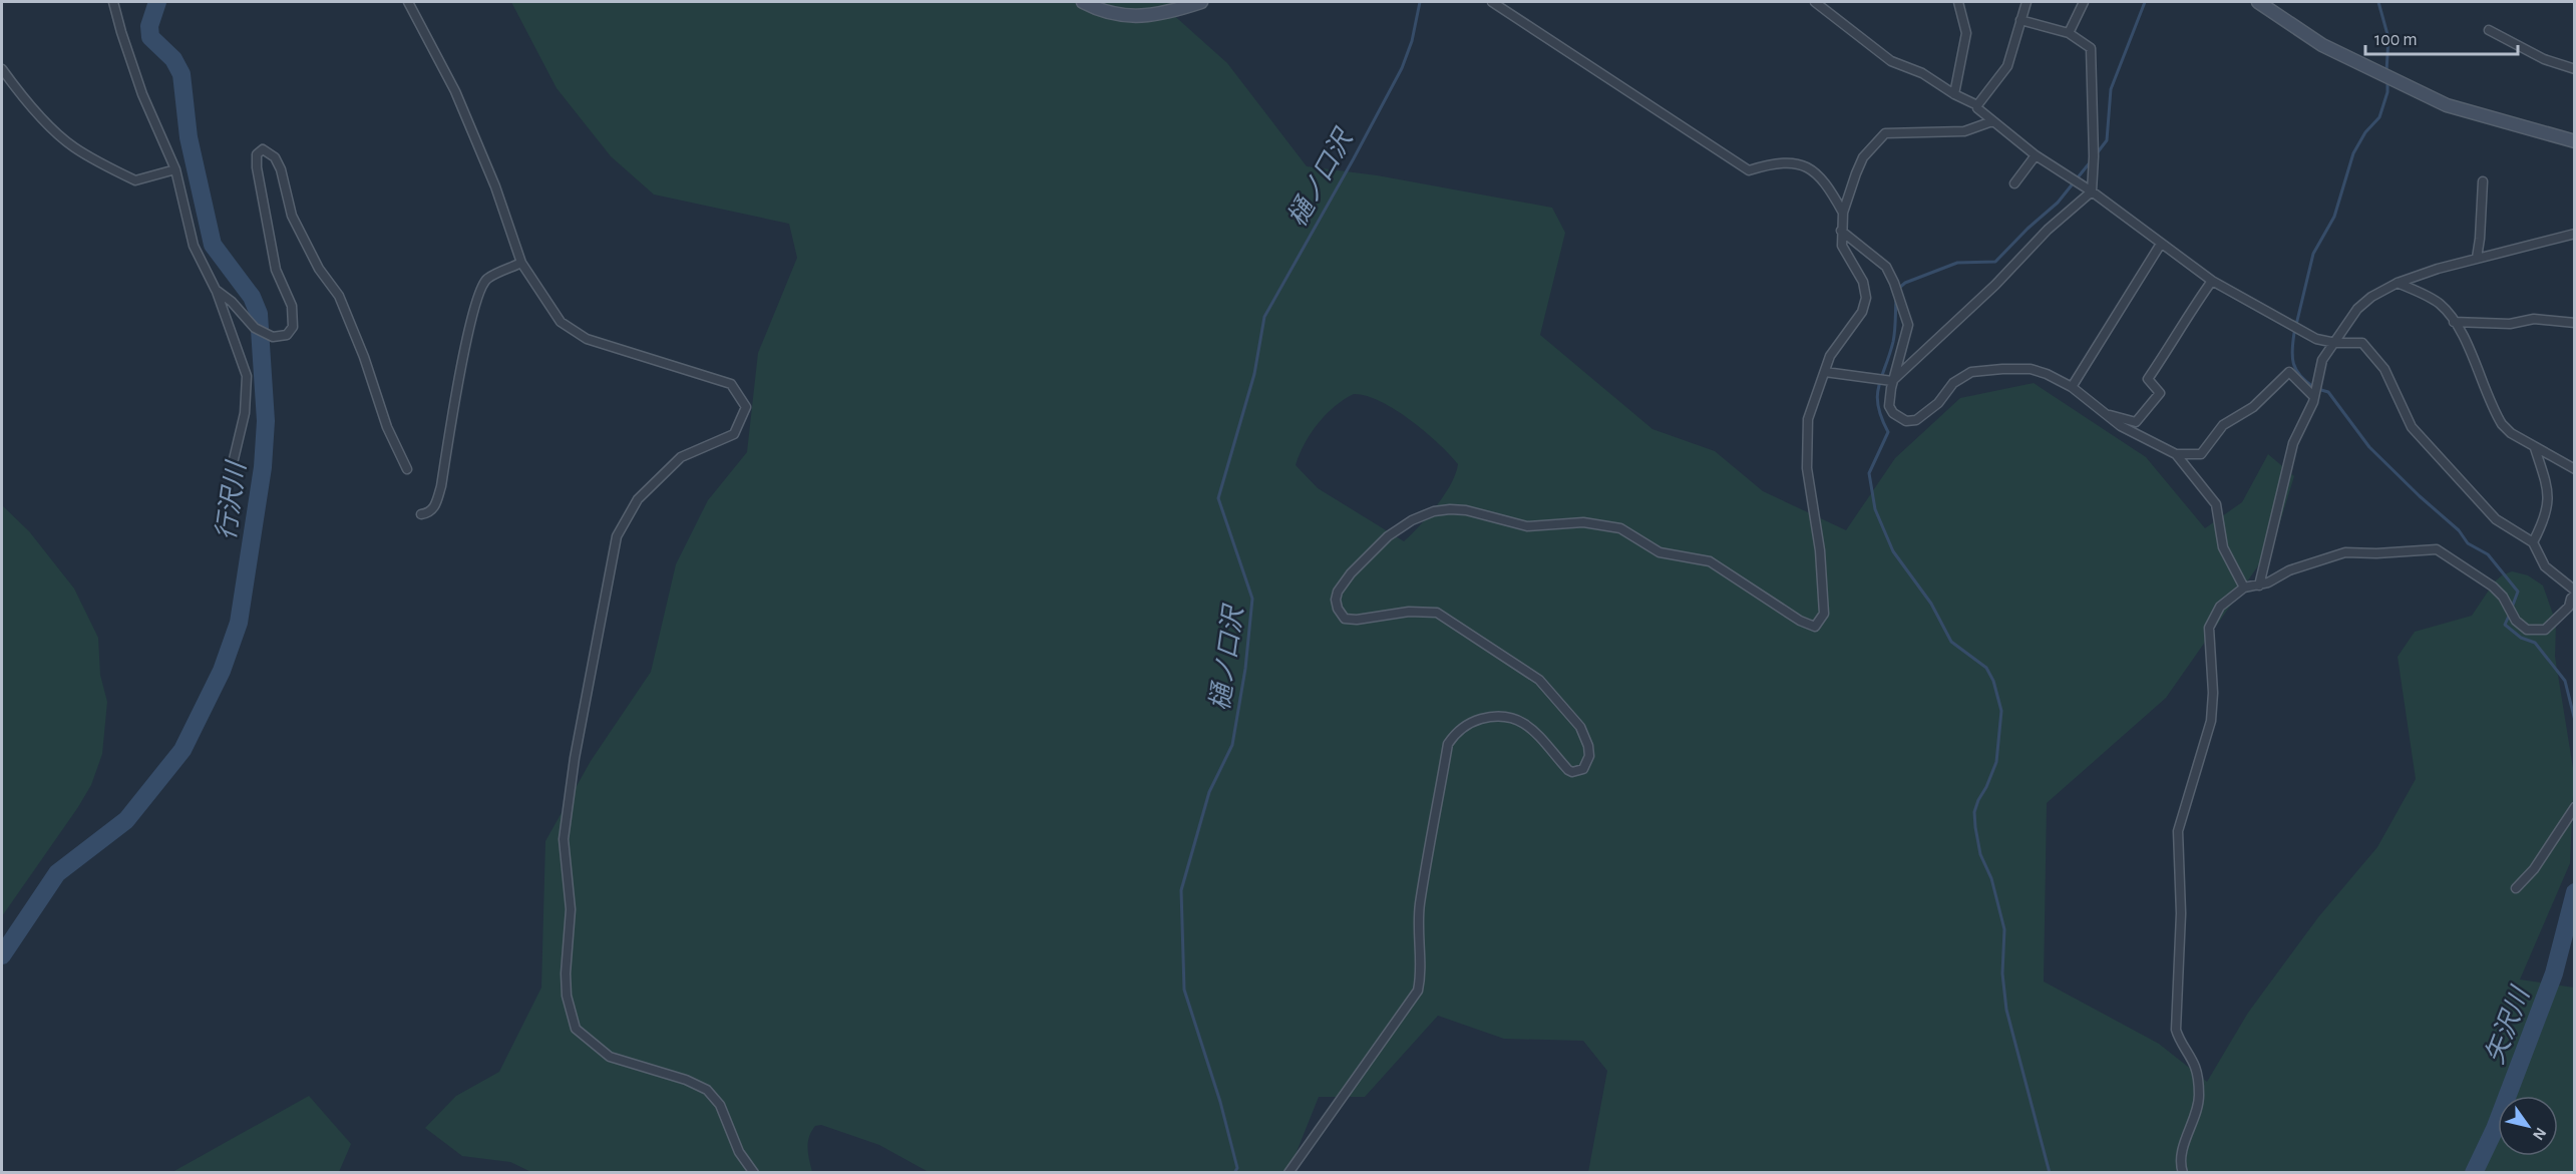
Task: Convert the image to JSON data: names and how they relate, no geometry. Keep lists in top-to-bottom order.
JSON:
{
  "water": ["樋ノ口沢", "行沢川", "矢沢川"],
  "scale_bar": "100 m",
  "north": "bottom right"
}
